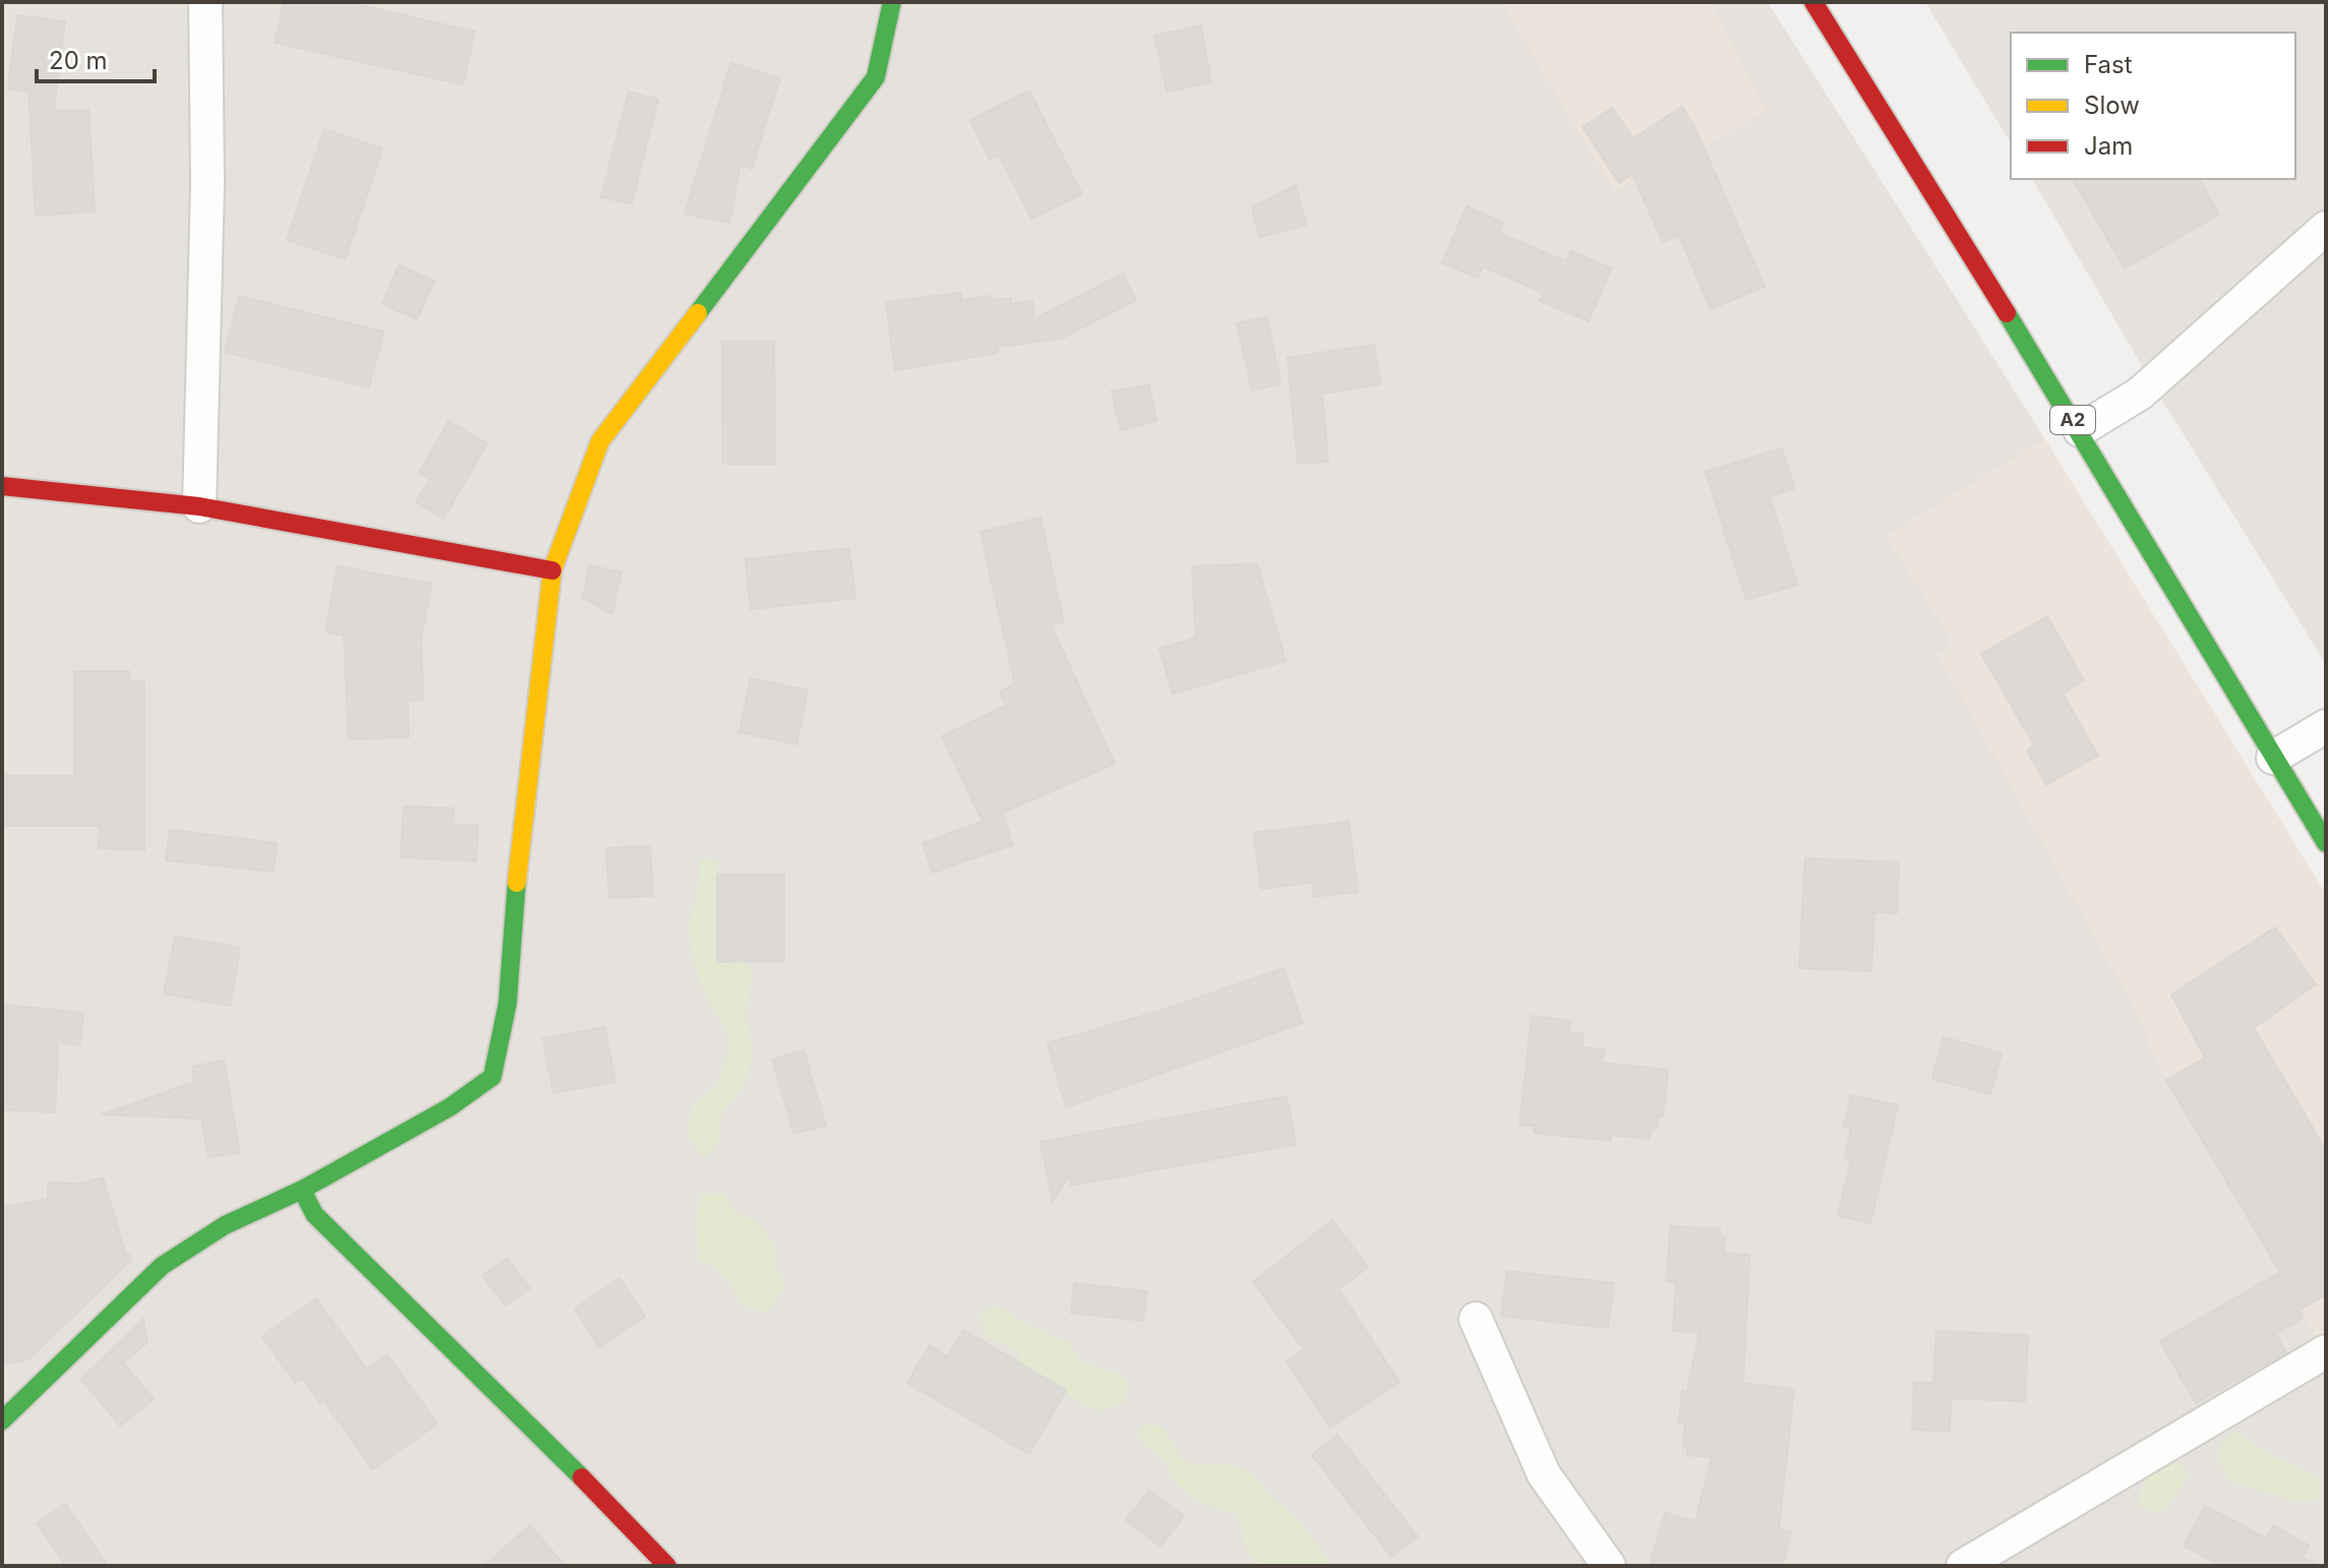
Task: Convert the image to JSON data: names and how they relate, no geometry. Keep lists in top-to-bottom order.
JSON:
{
  "streets": {
    "street": ["A2"]
  },
  "legend": ["Fast", "Slow", "Jam"],
  "scale_bar": "20 m"
}
